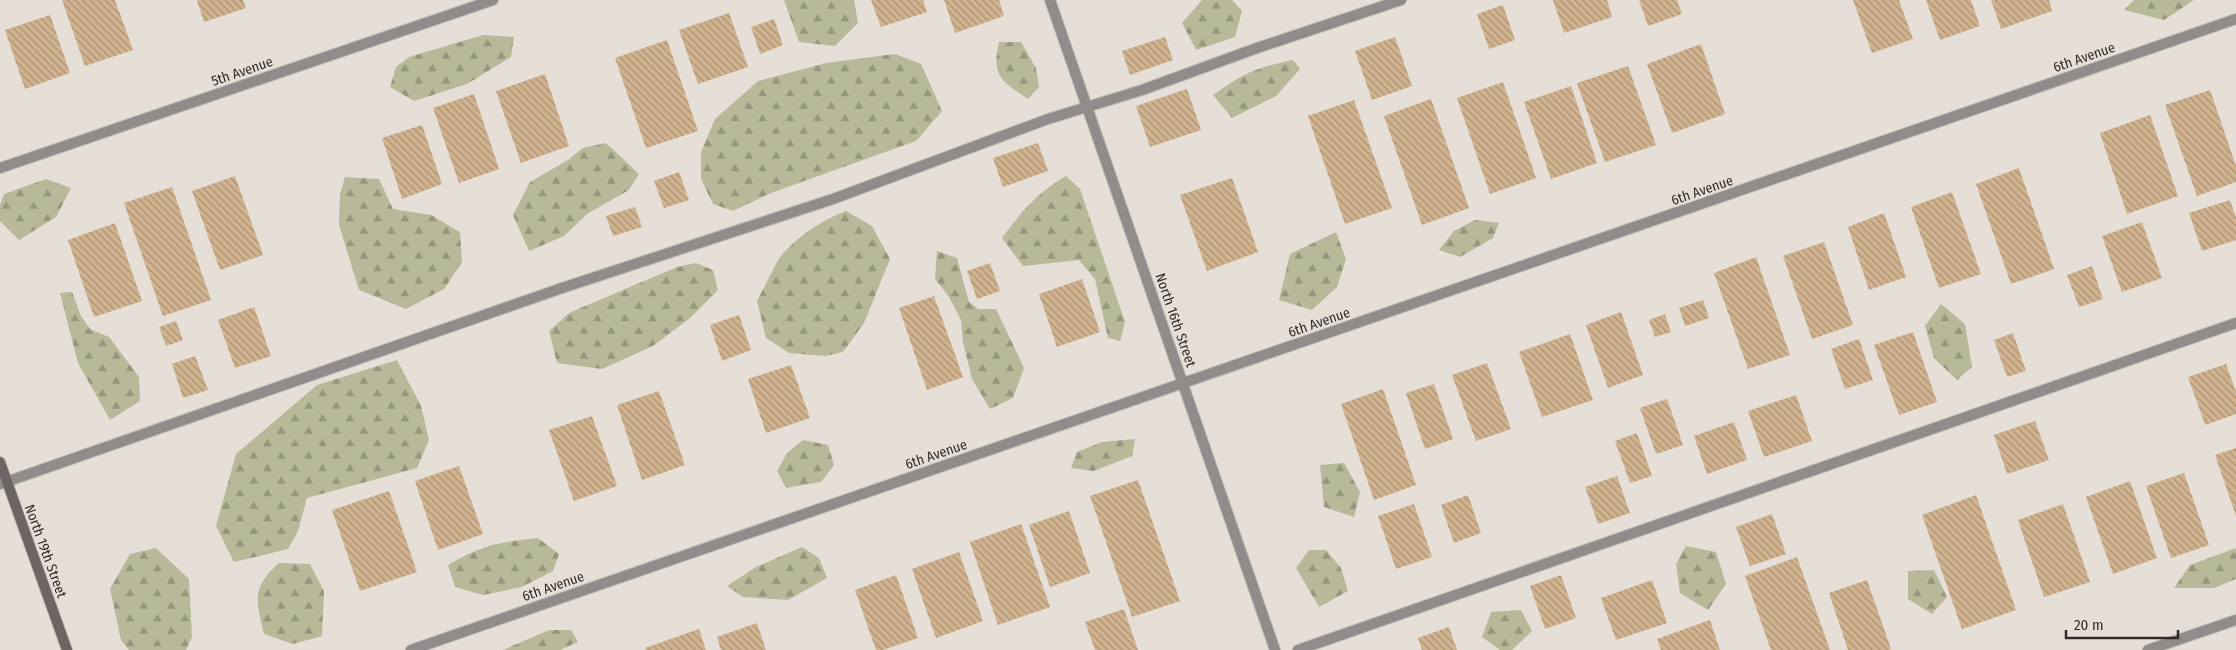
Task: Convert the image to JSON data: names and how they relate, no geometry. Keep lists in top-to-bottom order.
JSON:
{
  "streets": {
    "street": [
      "6th Avenue",
      "5th Avenue",
      "North 16th Street",
      "North 19th Street"
    ]
  },
  "crossings": [
    ["6th Avenue", "North 16th Street"]
  ],
  "scale_bar": "20 m"
}
